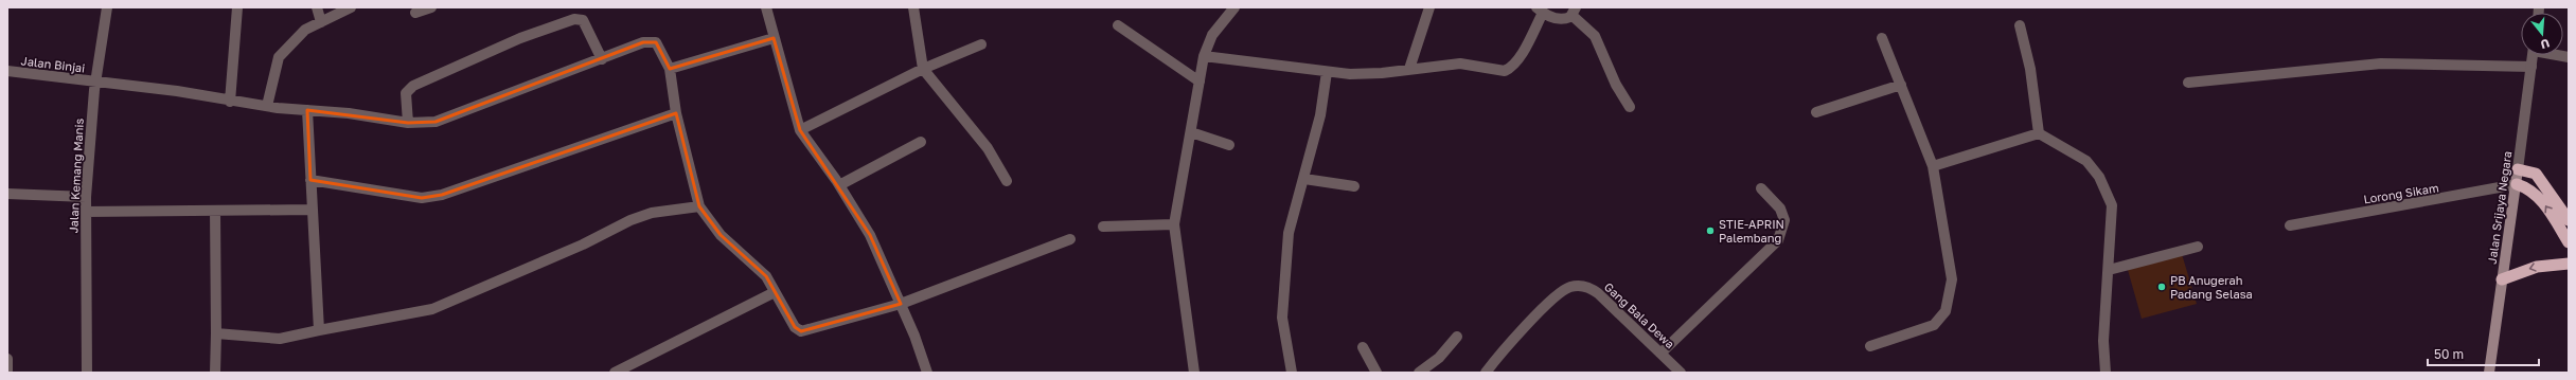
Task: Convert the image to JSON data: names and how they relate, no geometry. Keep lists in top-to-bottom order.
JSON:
{
  "streets": {
    "main road": ["Jalan Srijaya Negara"],
    "street": [
      "Jalan Binjai",
      "Jalan Kemang Manis",
      "Lorong Sikam",
      "Gang Bala Dewa"
    ]
  },
  "crossings": [
    ["Jalan Binjai", "Jalan Kemang Manis"],
    ["Lorong Sikam", "Jalan Srijaya Negara"]
  ],
  "places": ["STIE-APRIN Palembang", "PB Anugerah Padang Selasa"],
  "scale_bar": "50 m",
  "north": "bottom"
}
